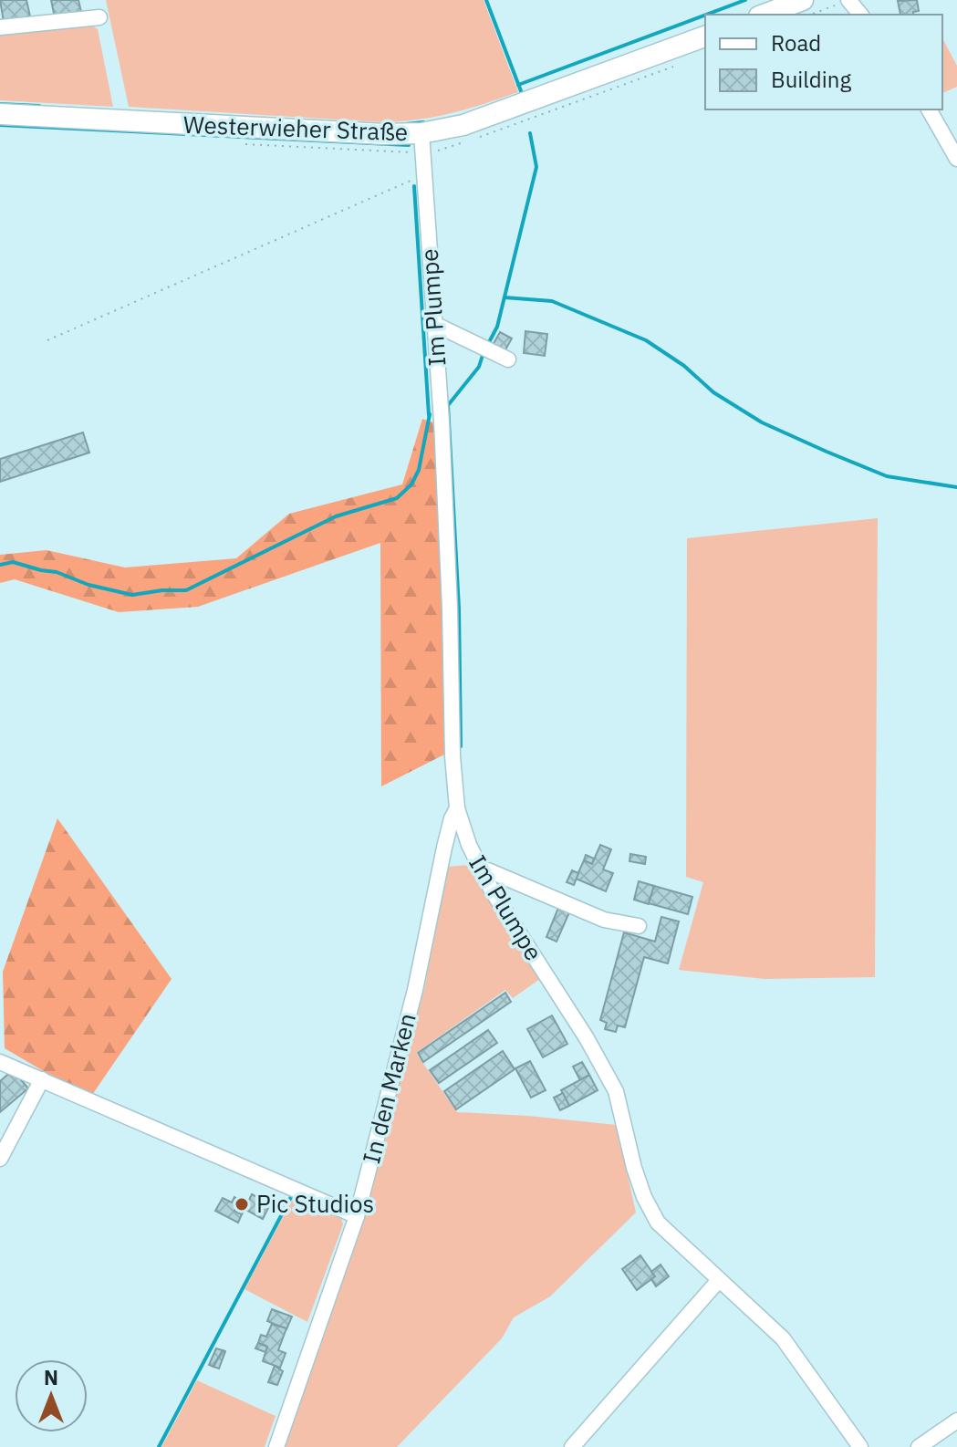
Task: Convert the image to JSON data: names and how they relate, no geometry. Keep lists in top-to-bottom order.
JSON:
{
  "streets": {
    "main road": ["Westerwieher Straße"],
    "street": ["Im Plumpe", "In den Marken"]
  },
  "crossings": [
    ["Westerwieher Straße", "Im Plumpe"],
    ["Im Plumpe", "In den Marken"]
  ],
  "places": ["Pic Studios"],
  "legend": ["Road", "Building"],
  "north": "top"
}
